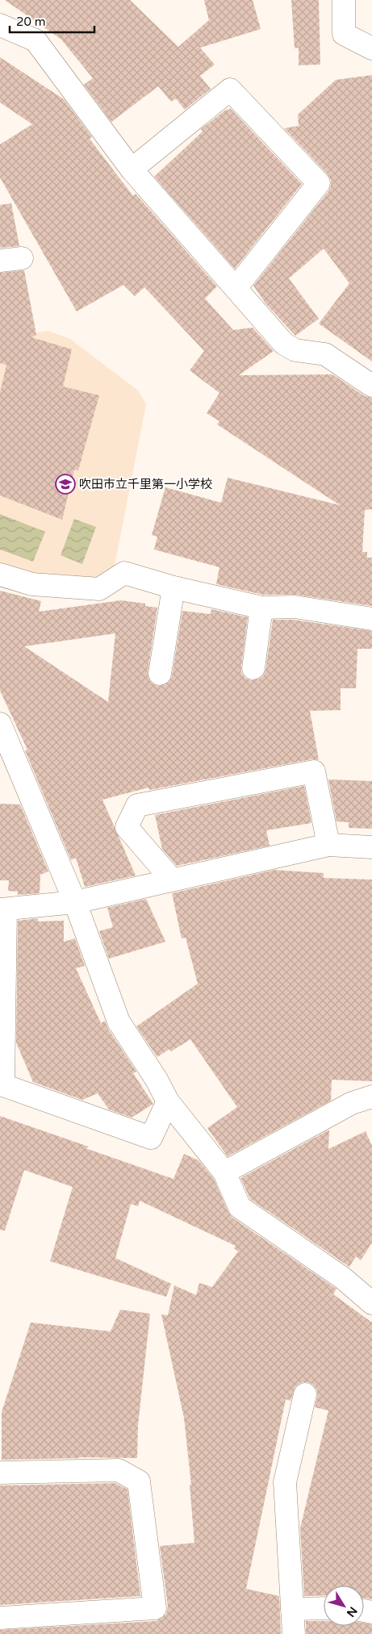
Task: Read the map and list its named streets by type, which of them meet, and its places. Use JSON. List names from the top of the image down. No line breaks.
{"places":{"school or university":["吹田市立千里第一小学校"]},"scale_bar":"20 m","north":"bottom right"}
